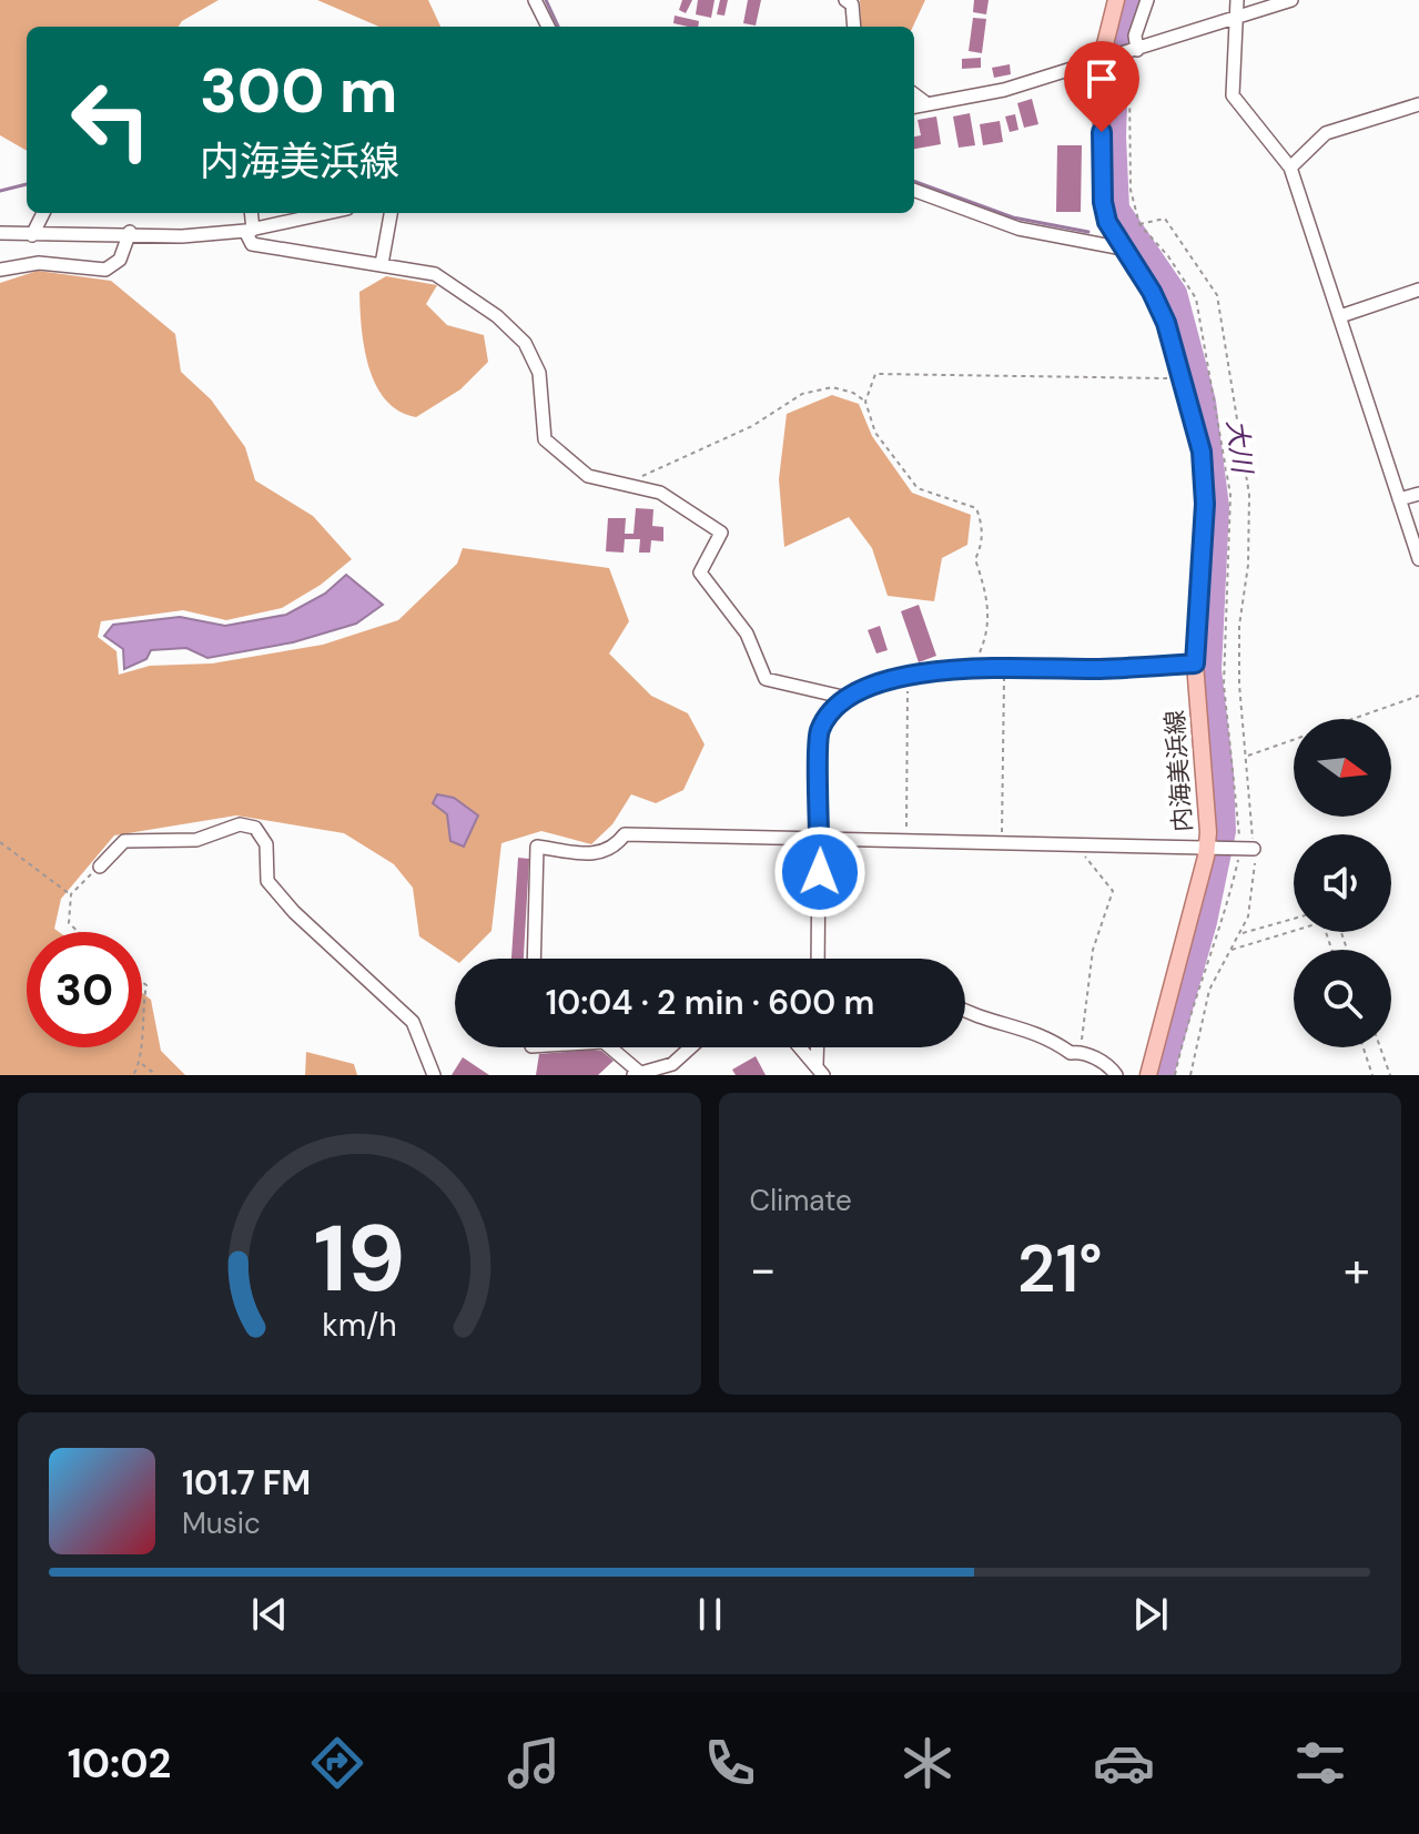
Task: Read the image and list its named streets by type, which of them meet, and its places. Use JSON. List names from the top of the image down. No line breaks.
{"streets":{"main road":["内海美浜線"]},"water":["大川"],"north":"right","page":{"turn":["300 m","内海美浜線"],"limit":"30","trip":"10:04 · 2 min · 600 m","tile":"Climate","heat":["−","21°","+"],"song":["101.7 FM","Music"],"tabs":"10:02","gauge":["19","km/h"]}}
